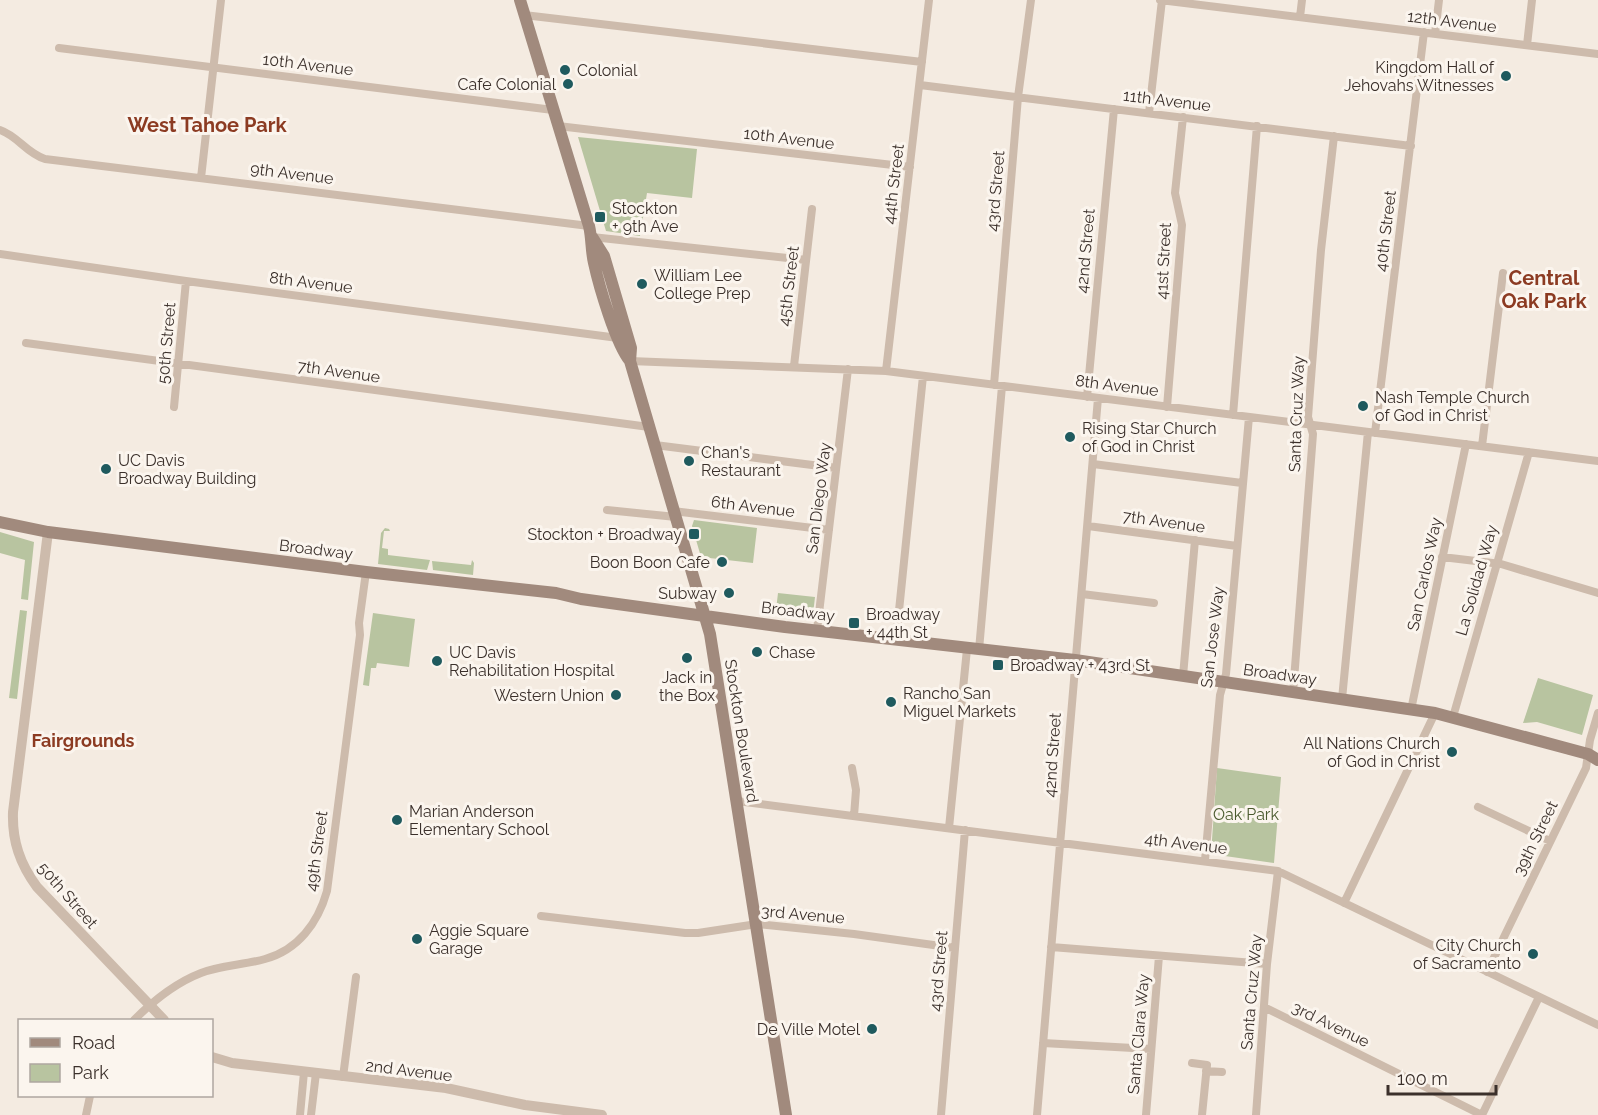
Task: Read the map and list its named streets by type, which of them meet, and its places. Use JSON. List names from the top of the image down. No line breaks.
{"streets":{"main road":["Broadway","Stockton Boulevard"],"street":["12th Avenue","10th Avenue","11th Avenue","9th Avenue","44th Street","43rd Street","40th Street","42nd Street","41st Street","8th Avenue","45th Street","50th Street","7th Avenue","Santa Cruz Way","San Diego Way","6th Avenue","San Carlos Way","La Solidad Way","San Jose Way","39th Street","4th Avenue","49th Street","3rd Avenue","Santa Clara Way","2nd Avenue"]},"crossings":[["12th Avenue","40th Street"],["10th Avenue","44th Street"],["10th Avenue","Stockton Boulevard"],["11th Avenue","44th Street"],["11th Avenue","43rd Street"],["11th Avenue","40th Street"],["11th Avenue","42nd Street"],["11th Avenue","41st Street"],["11th Avenue","Santa Cruz Way"],["9th Avenue","45th Street"],["9th Avenue","Stockton Boulevard"],["44th Street","8th Avenue"],["43rd Street","8th Avenue"],["43rd Street","Broadway"],["43rd Street","4th Avenue"],["43rd Street","3rd Avenue"],["40th Street","8th Avenue"],["40th Street","Broadway"],["42nd Street","8th Avenue"],["42nd Street","7th Avenue"],["42nd Street","Broadway"],["42nd Street","4th Avenue"],["41st Street","8th Avenue"],["8th Avenue","45th Street"],["8th Avenue","50th Street"],["8th Avenue","Santa Cruz Way"],["8th Avenue","San Diego Way"],["8th Avenue","San Carlos Way"],["8th Avenue","La Solidad Way"],["8th Avenue","San Jose Way"],["8th Avenue","Stockton Boulevard"],["50th Street","7th Avenue"],["50th Street","Broadway"],["50th Street","49th Street"],["7th Avenue","San Jose Way"],["7th Avenue","Stockton Boulevard"],["Santa Cruz Way","Broadway"],["Santa Cruz Way","4th Avenue"],["Santa Cruz Way","3rd Avenue"],["San Diego Way","6th Avenue"],["San Diego Way","Broadway"],["6th Avenue","Stockton Boulevard"],["Broadway","San Carlos Way"],["Broadway","La Solidad Way"],["Broadway","San Jose Way"],["Broadway","Stockton Boulevard"],["Broadway","39th Street"],["Broadway","49th Street"],["San Jose Way","4th Avenue"],["Stockton Boulevard","4th Avenue"],["Stockton Boulevard","3rd Avenue"],["39th Street","4th Avenue"]],"districts":["West Tahoe Park","Central Oak Park","Fairgrounds"],"parks":["Oak Park"],"places":{"other":["Colonial","Kingdom Hall of Jehovahs Witnesses","Cafe Colonial","William Lee College Prep","Nash Temple Church of God in Christ","Rising Star Church of God in Christ","Chan's Restaurant","UC Davis Broadway Building","Boon Boon Cafe","Subway","Chase","Jack in the Box","UC Davis Rehabilitation Hospital","Western Union","Rancho San Miguel Markets","All Nations Church of God in Christ","Marian Anderson Elementary School","Aggie Square Garage","City Church of Sacramento","De Ville Motel"],"transit":["Stockton + 9th Ave","Stockton + Broadway","Broadway + 44th St","Broadway + 43rd St"]},"legend":["Road","Park"],"scale_bar":"100 m"}
